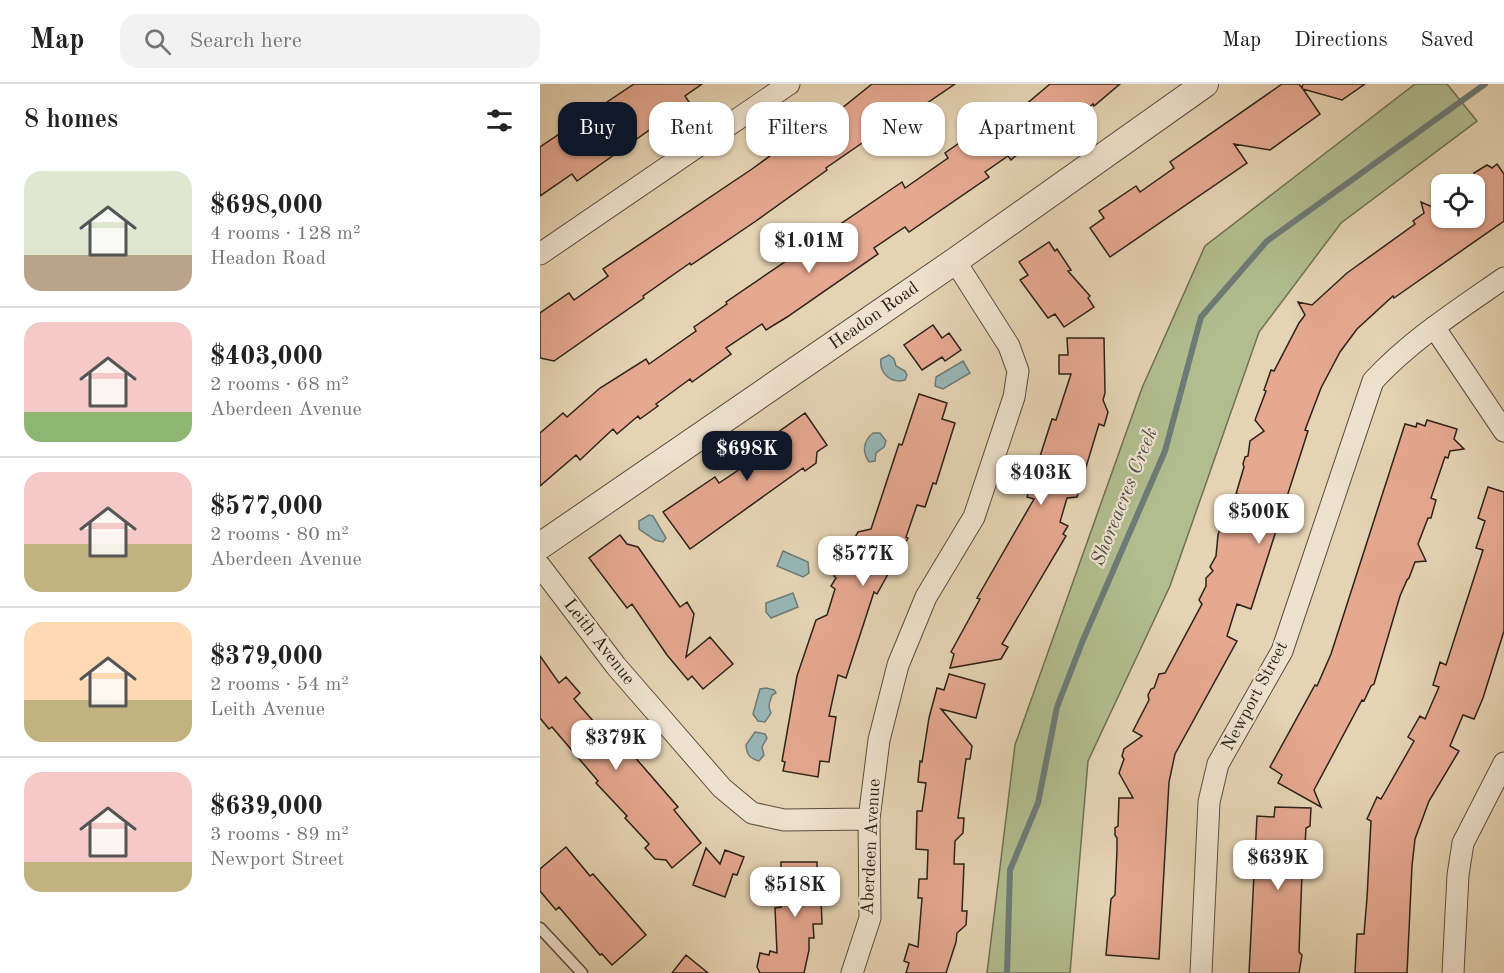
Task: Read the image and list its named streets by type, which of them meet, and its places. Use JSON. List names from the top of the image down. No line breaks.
{"streets":{"street":["Headon Road","Leith Avenue","Newport Street","Aberdeen Avenue"]},"crossings":[["Headon Road","Aberdeen Avenue"],["Leith Avenue","Aberdeen Avenue"]],"water":["Shoreacres Creek"],"page":{"header":"Map","search":"Search here","nav":["Map","Directions","Saved"],"heading":"8 homes","chip":["Buy","Rent","Filters","New","Apartment"],"list":[{"name":"$698,000","note":"4 rooms · 128 m² · Headon Road"},{"name":"$403,000","note":"2 rooms · 68 m² · Aberdeen Avenue"},{"name":"$577,000","note":"2 rooms · 80 m² · Aberdeen Avenue"},{"name":"$379,000","note":"2 rooms · 54 m² · Leith Avenue"},{"name":"$639,000","note":"3 rooms · 89 m² · Newport Street"}],"price":["$1.01M","$698K","$403K","$500K","$577K","$379K","$639K","$518K"]}}
